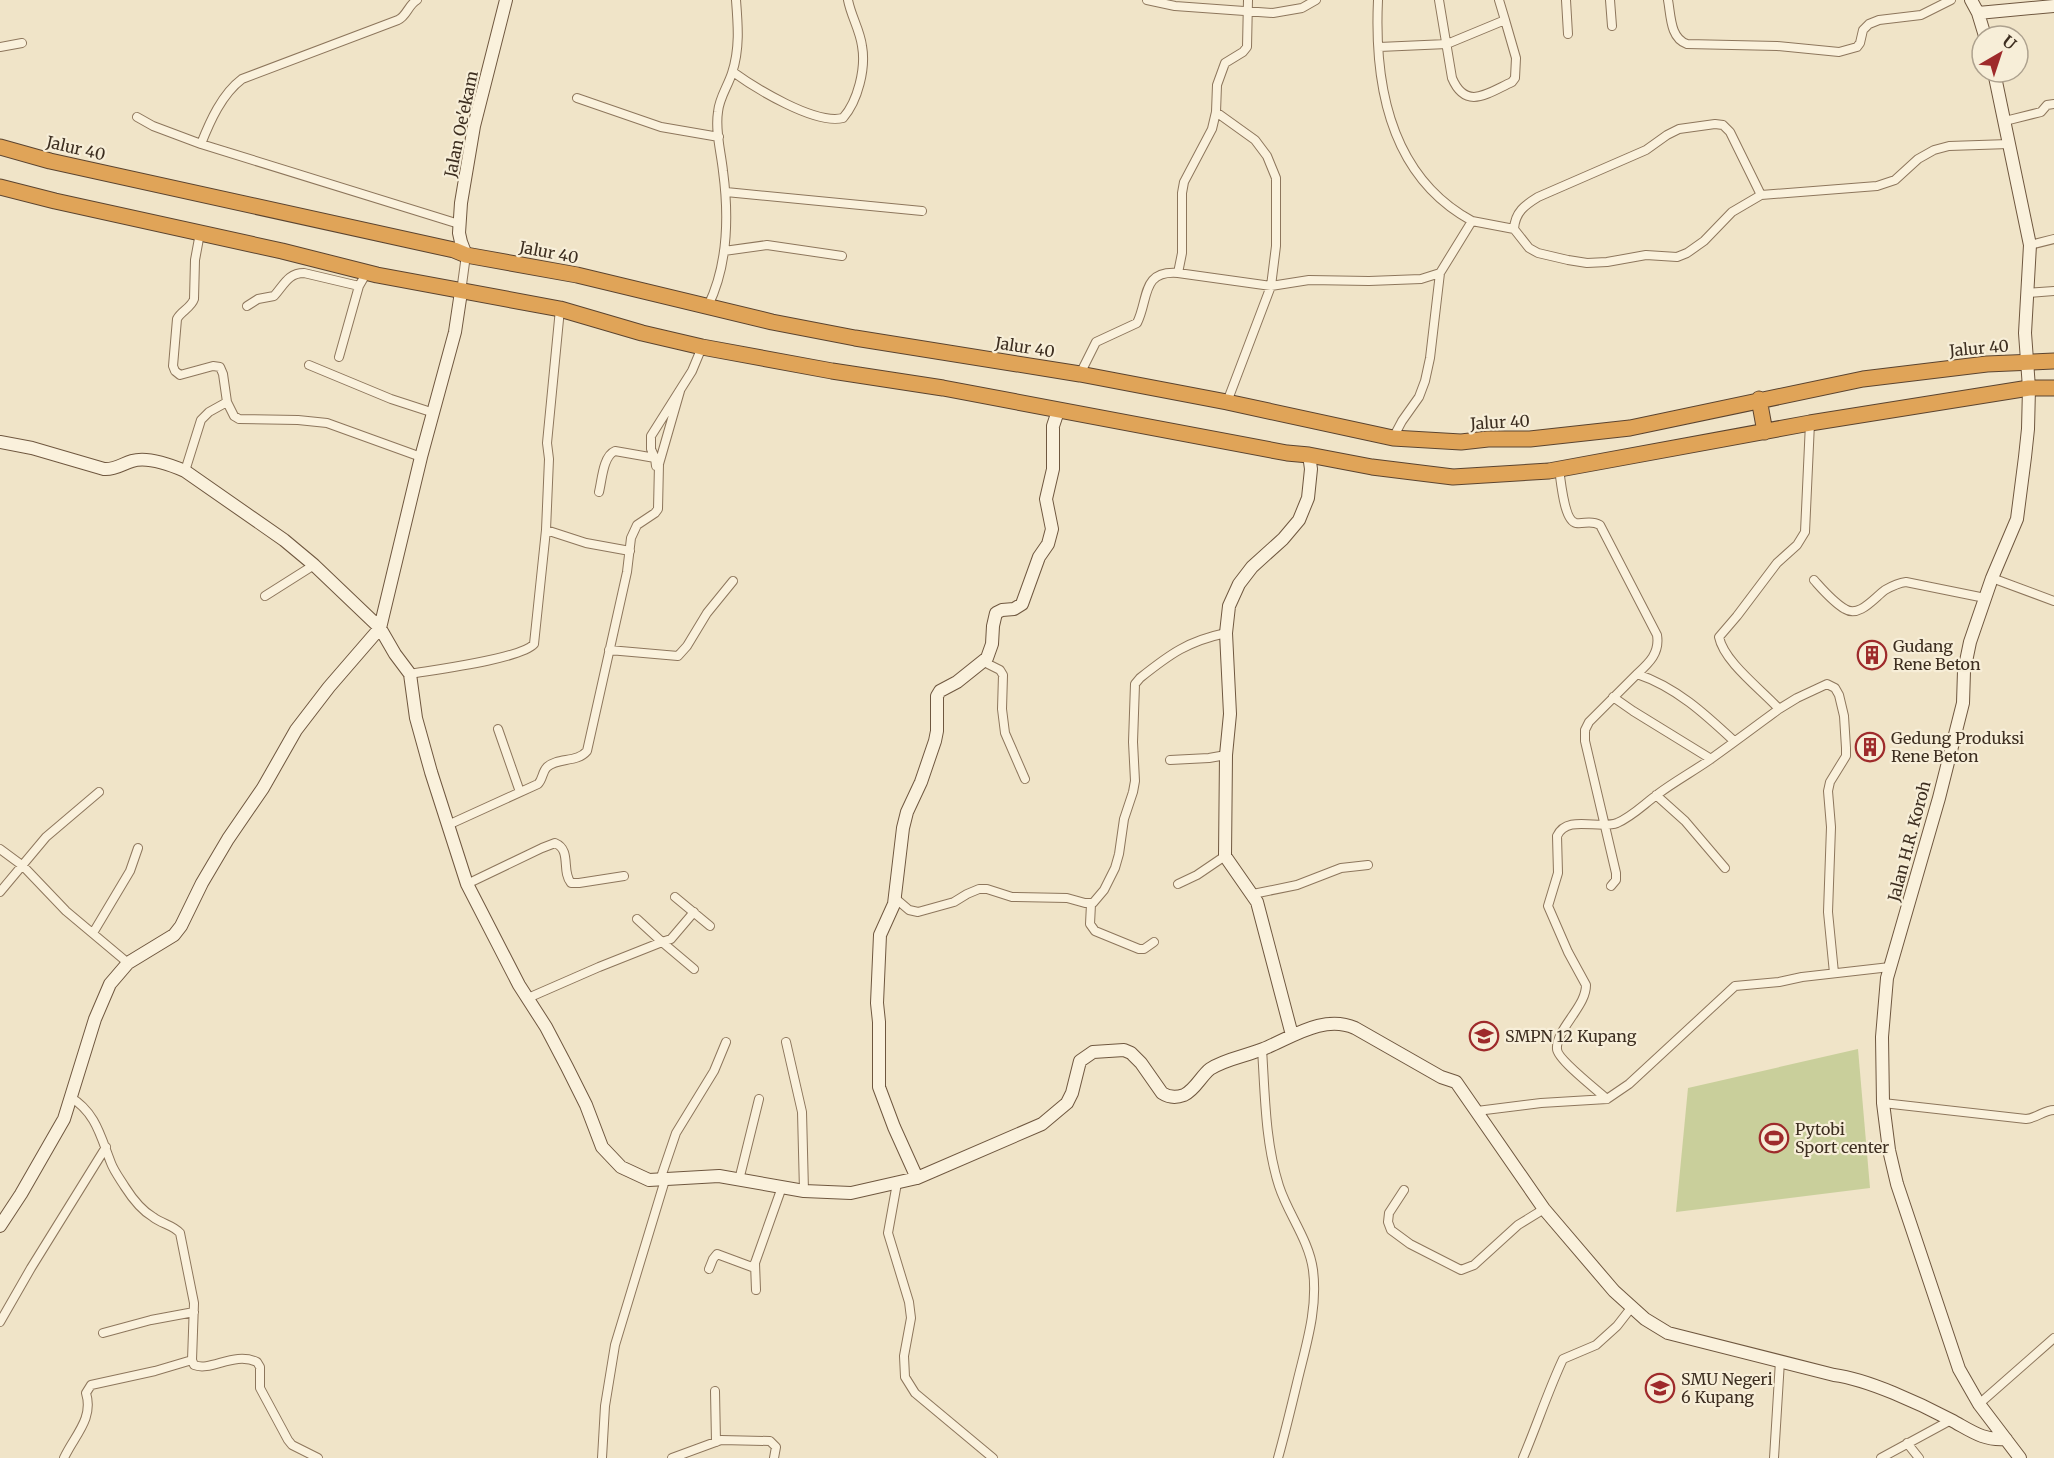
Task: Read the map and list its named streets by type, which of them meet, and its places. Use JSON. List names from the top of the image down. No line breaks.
{"streets":{"highway":["Jalur 40"],"street":["Jalan Oe'ekam","Jalan H.R. Koroh"]},"crossings":[["Jalan Oe'ekam","Jalur 40"],["Jalur 40","Jalan H.R. Koroh"]],"places":{"building":["Gudang Rene Beton","Gedung Produksi Rene Beton"],"school or university":["SMPN 12 Kupang","SMU Negeri 6 Kupang"],"sports":["Pytobi Sport center"]},"north":"top right"}
